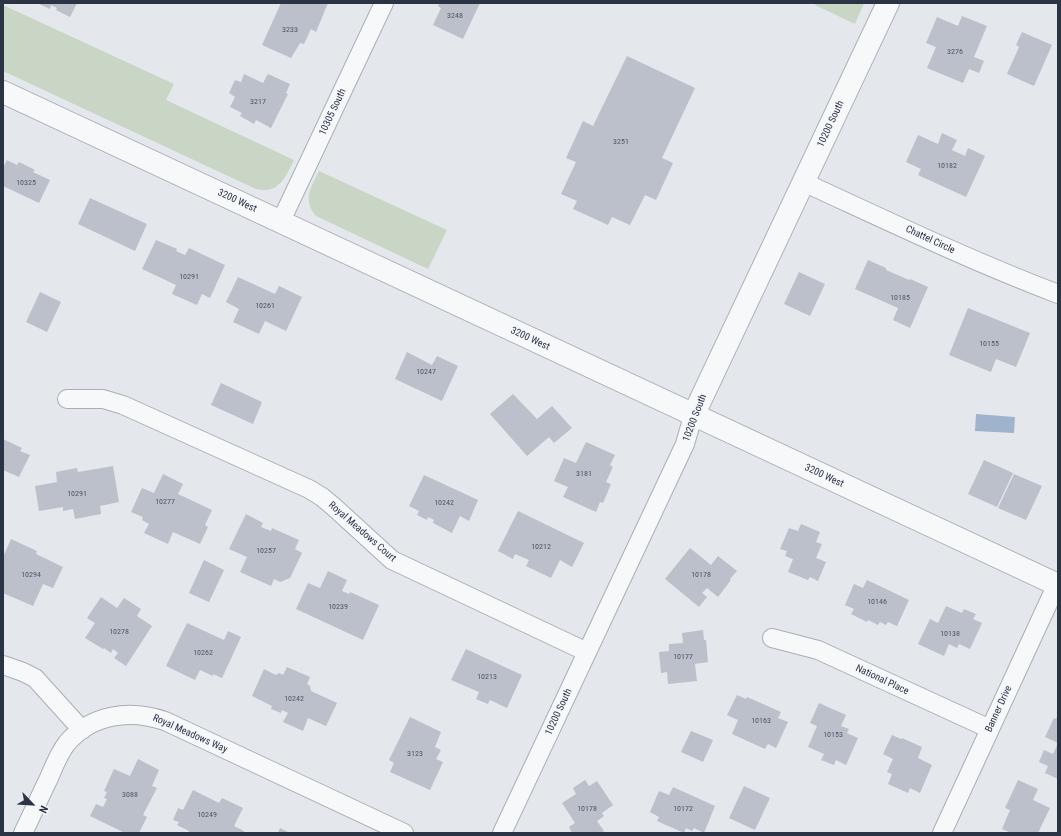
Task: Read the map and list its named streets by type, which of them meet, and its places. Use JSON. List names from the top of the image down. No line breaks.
{"streets":{"street":["10305 South","10200 South","3200 West","Chattel Circle","Royal Meadows Court","National Place","Banner Drive","Royal Meadows Way"]},"crossings":[["10305 South","3200 West"],["10200 South","3200 West"],["10200 South","Chattel Circle"],["10200 South","Royal Meadows Court"],["3200 West","Banner Drive"],["National Place","Banner Drive"]],"house_numbers":["3248","3233","3276","3217","3251","10182","10325","10291","10185","10261","10155","10247","3181","10291","10277","10242","10212","10257","10294","10178","10146","10239","10278","10138","10262","10177","10213","10242","10163","10153","3123","3088","10178","10172","10249"],"north":"bottom right"}
